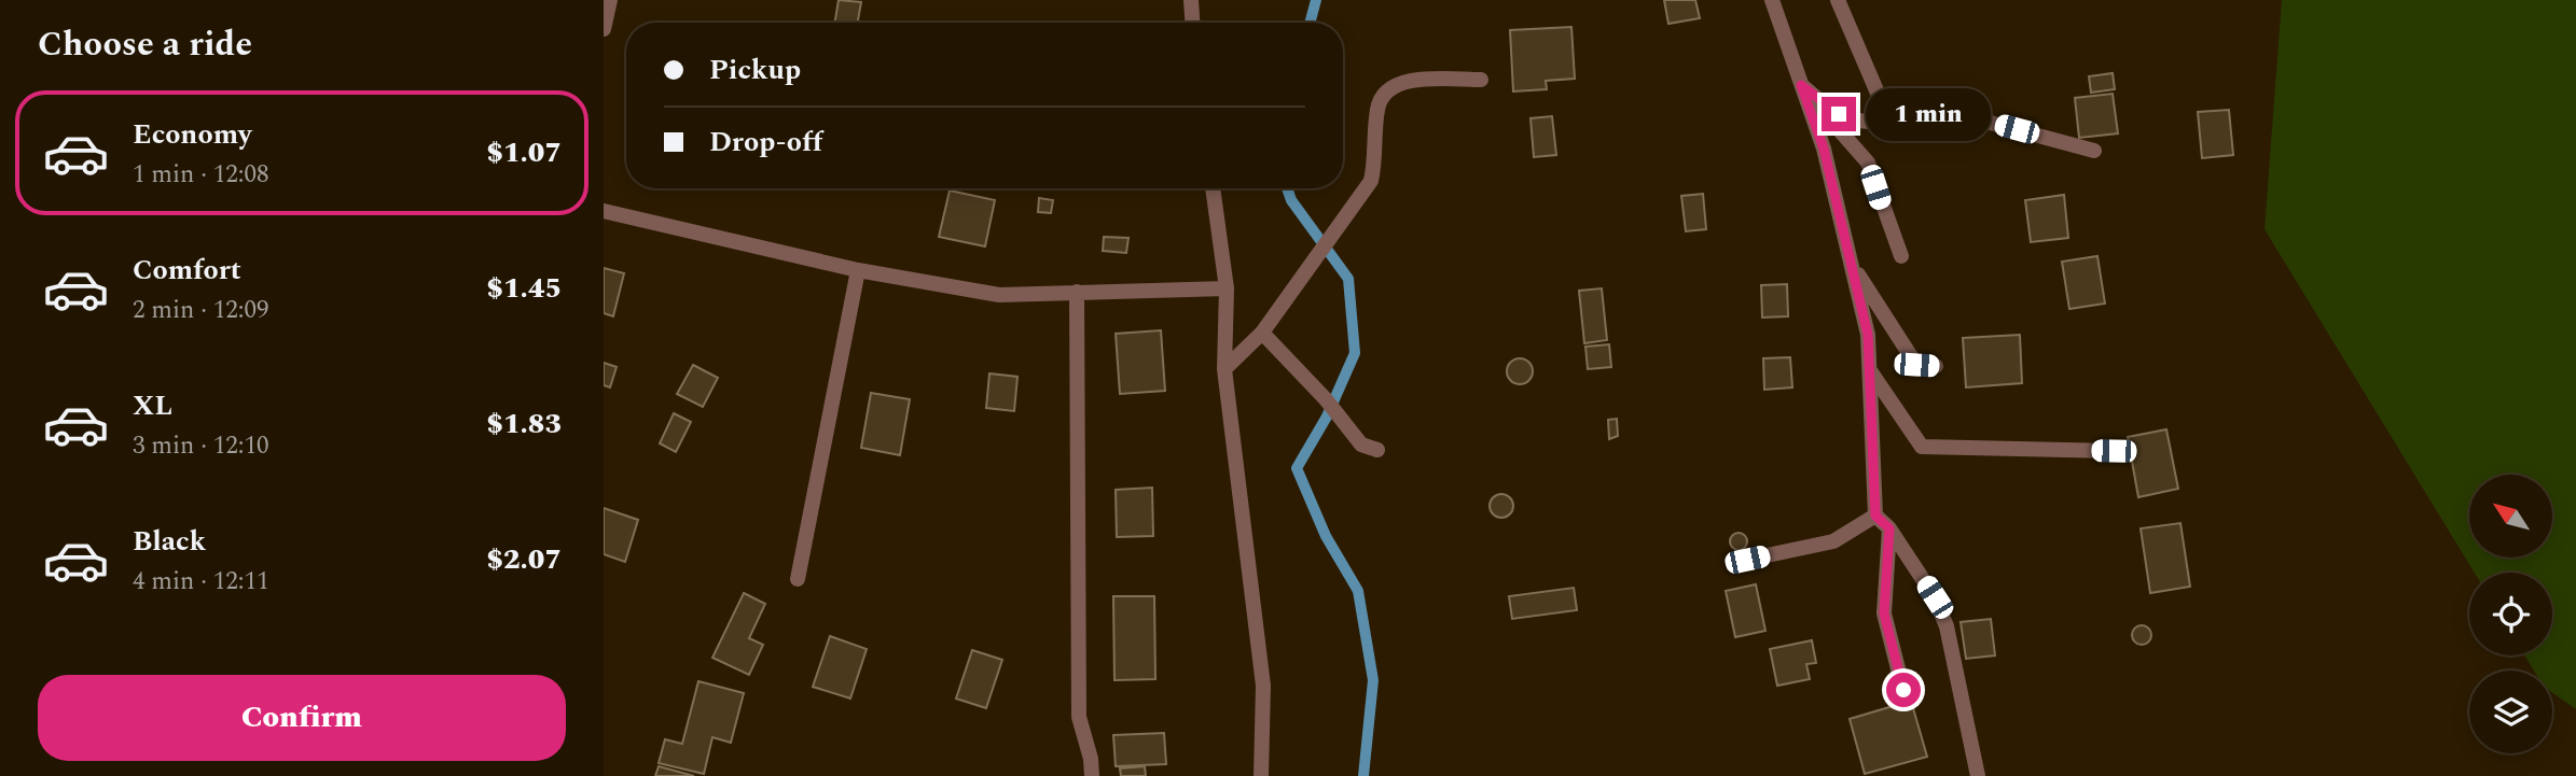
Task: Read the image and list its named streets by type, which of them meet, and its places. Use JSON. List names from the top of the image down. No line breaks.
{"north":"top left","page":{"heading":"Choose a ride","banner":["Pickup","Drop-off"],"bubble":"1 min","list":[{"name":"Economy","note":"1 min · 12:08","value":"$1.07"},{"name":"Comfort","note":"2 min · 12:09","value":"$1.45"},{"name":"XL","note":"3 min · 12:10","value":"$1.83"},{"name":"Black","note":"4 min · 12:11","value":"$2.07"}],"buttons":"Confirm"}}
